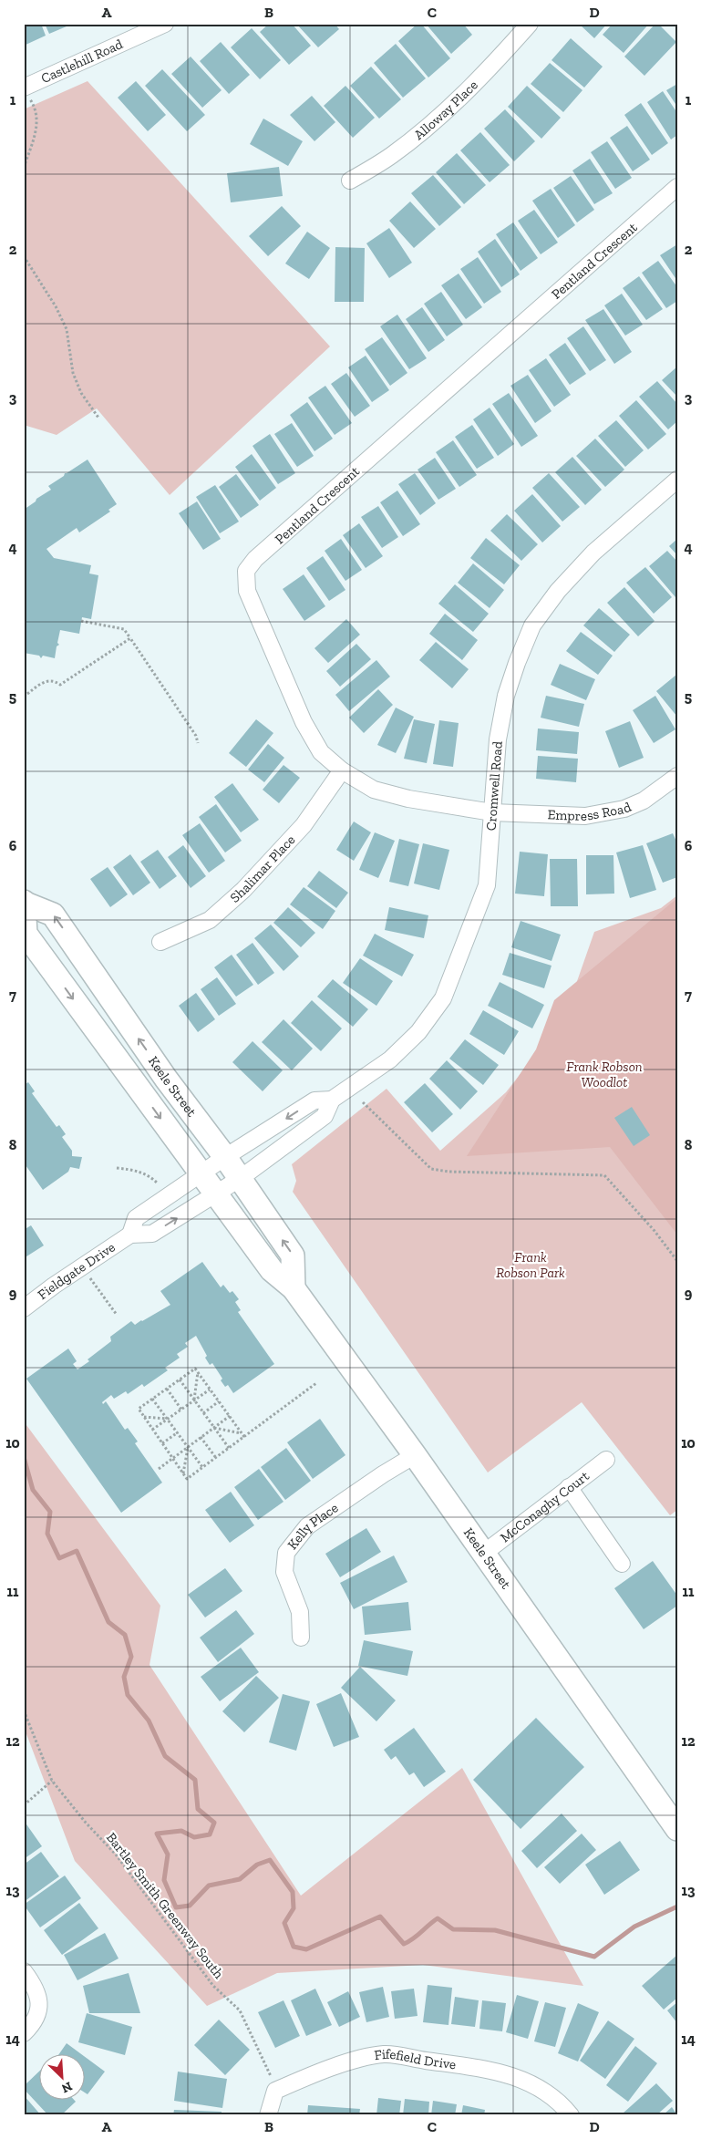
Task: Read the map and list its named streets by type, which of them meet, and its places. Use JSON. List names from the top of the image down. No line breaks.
{"streets":{"main road":["Keele Street"],"street":["Castlehill Road","Alloway Place","Pentland Crescent","Cromwell Road","Empress Road","Shalimar Place","Fieldgate Drive","McConaghy Court","Kelly Place","Fifefield Drive"],"path":["Bartley Smith Greenway South"]},"crossings":[["Pentland Crescent","Cromwell Road"],["Pentland Crescent","Empress Road"],["Pentland Crescent","Shalimar Place"],["Cromwell Road","Empress Road"],["Cromwell Road","Keele Street"],["Cromwell Road","Fieldgate Drive"],["Keele Street","Fieldgate Drive"],["Keele Street","McConaghy Court"],["Keele Street","Kelly Place"],["Bartley Smith Greenway South","Fifefield Drive"]],"parks":["Frank Robson Woodlot","Frank Robson Park"],"north":"bottom right","grid":{"columns":["A","B","C","D"],"rows":["1","2","3","4","5","6","7","8","9","10","11","12","13","14"]}}
